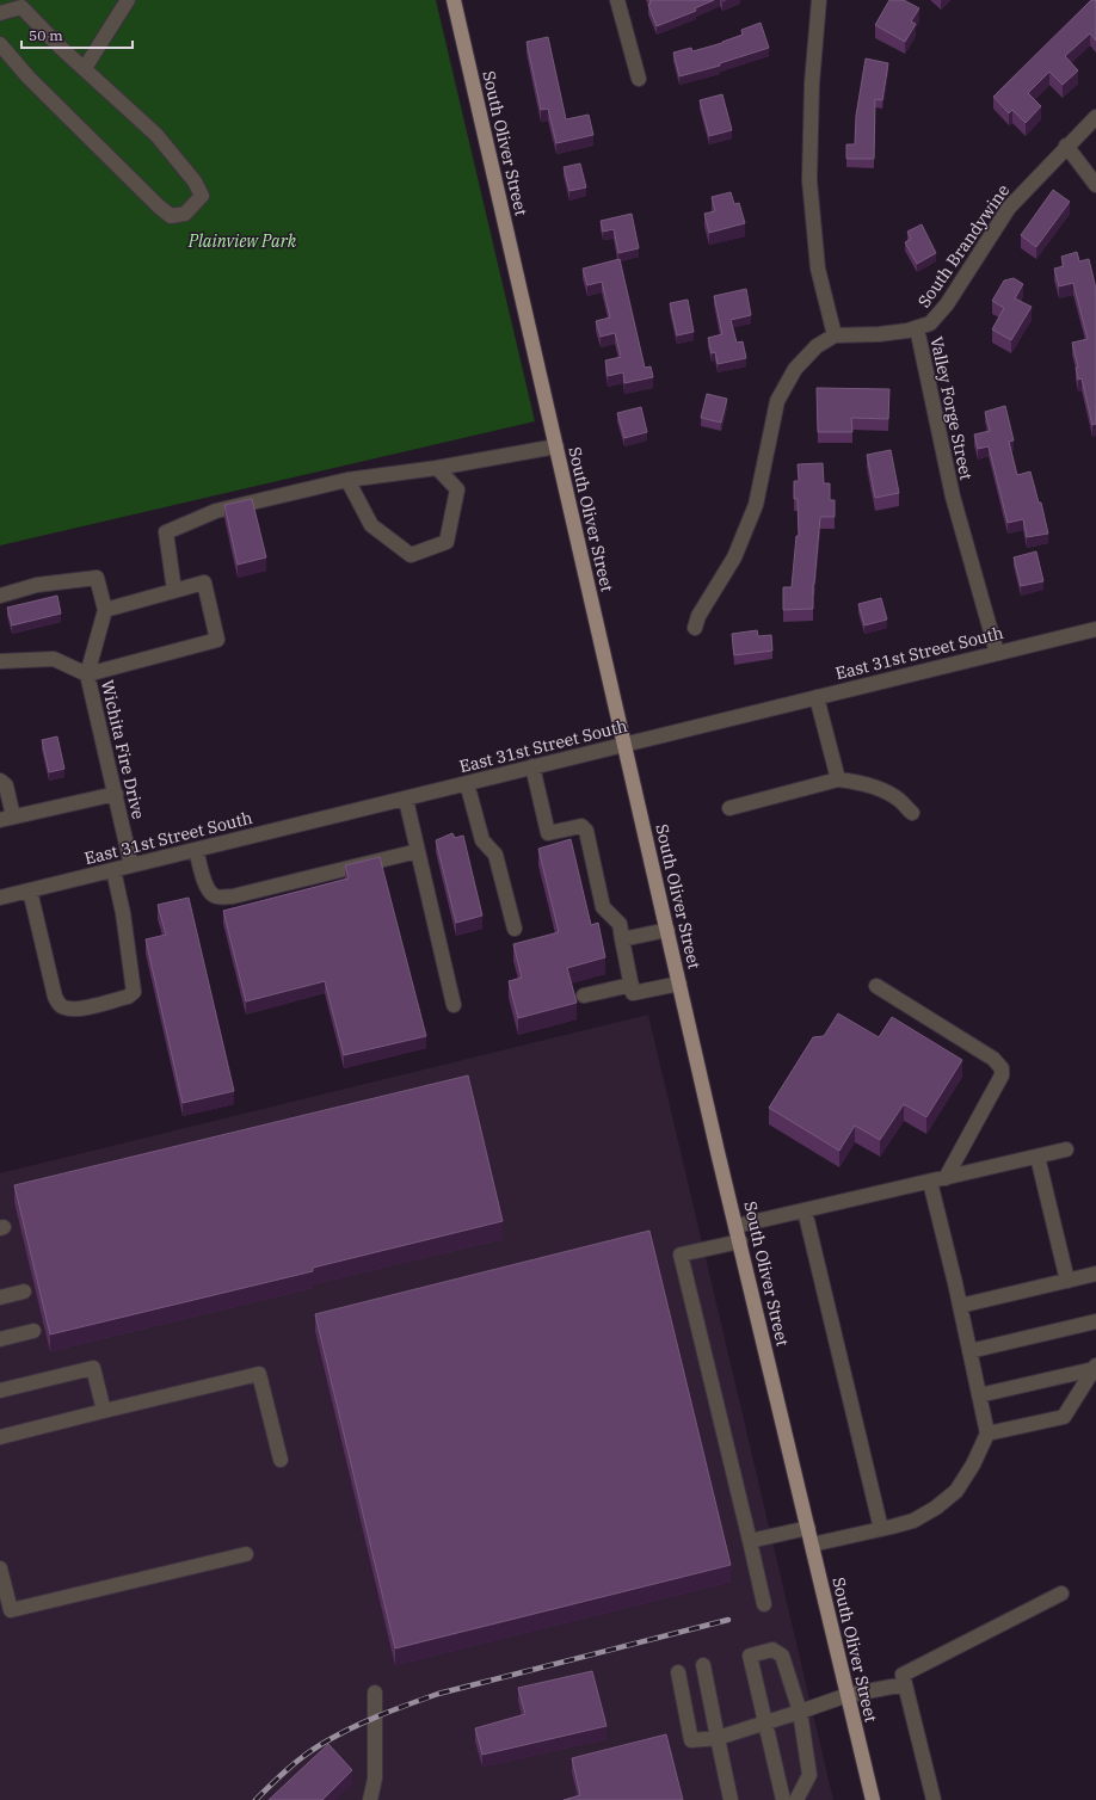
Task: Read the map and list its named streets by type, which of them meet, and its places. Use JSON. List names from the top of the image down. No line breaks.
{"streets":{"main road":["South Oliver Street"],"street":["South Brandywine","Valley Forge Street","East 31st Street South","Wichita Fire Drive"]},"crossings":[["South Oliver Street","East 31st Street South"],["South Brandywine","Valley Forge Street"],["Valley Forge Street","East 31st Street South"],["East 31st Street South","Wichita Fire Drive"]],"parks":["Plainview Park"],"scale_bar":"50 m"}
